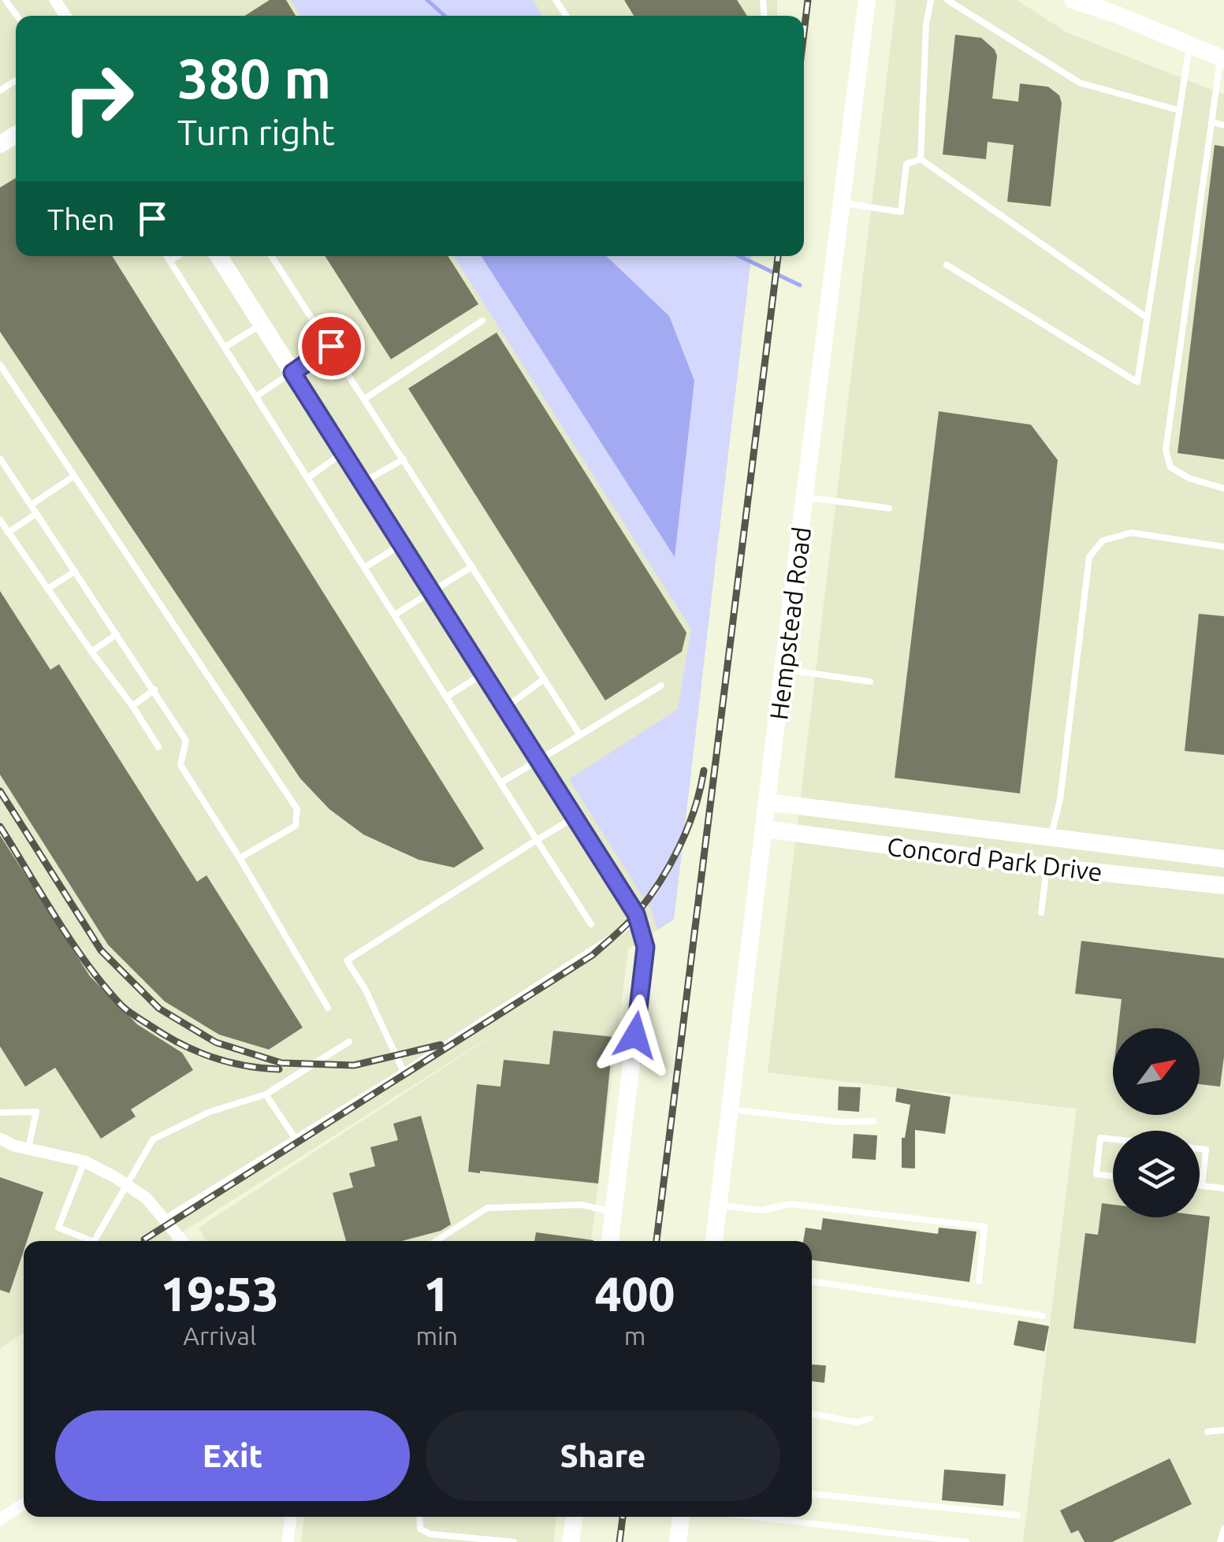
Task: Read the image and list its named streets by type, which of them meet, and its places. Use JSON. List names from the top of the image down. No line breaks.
{"streets":{"street":["Hempstead Road","Concord Park Drive"]},"crossings":[["Hempstead Road","Concord Park Drive"]],"north":"top right","page":{"turn":["380 m","Turn right"],"then":"Then","eta":["19:53","Arrival","1","min","400","m"],"buttons":["Exit","Share"]}}
